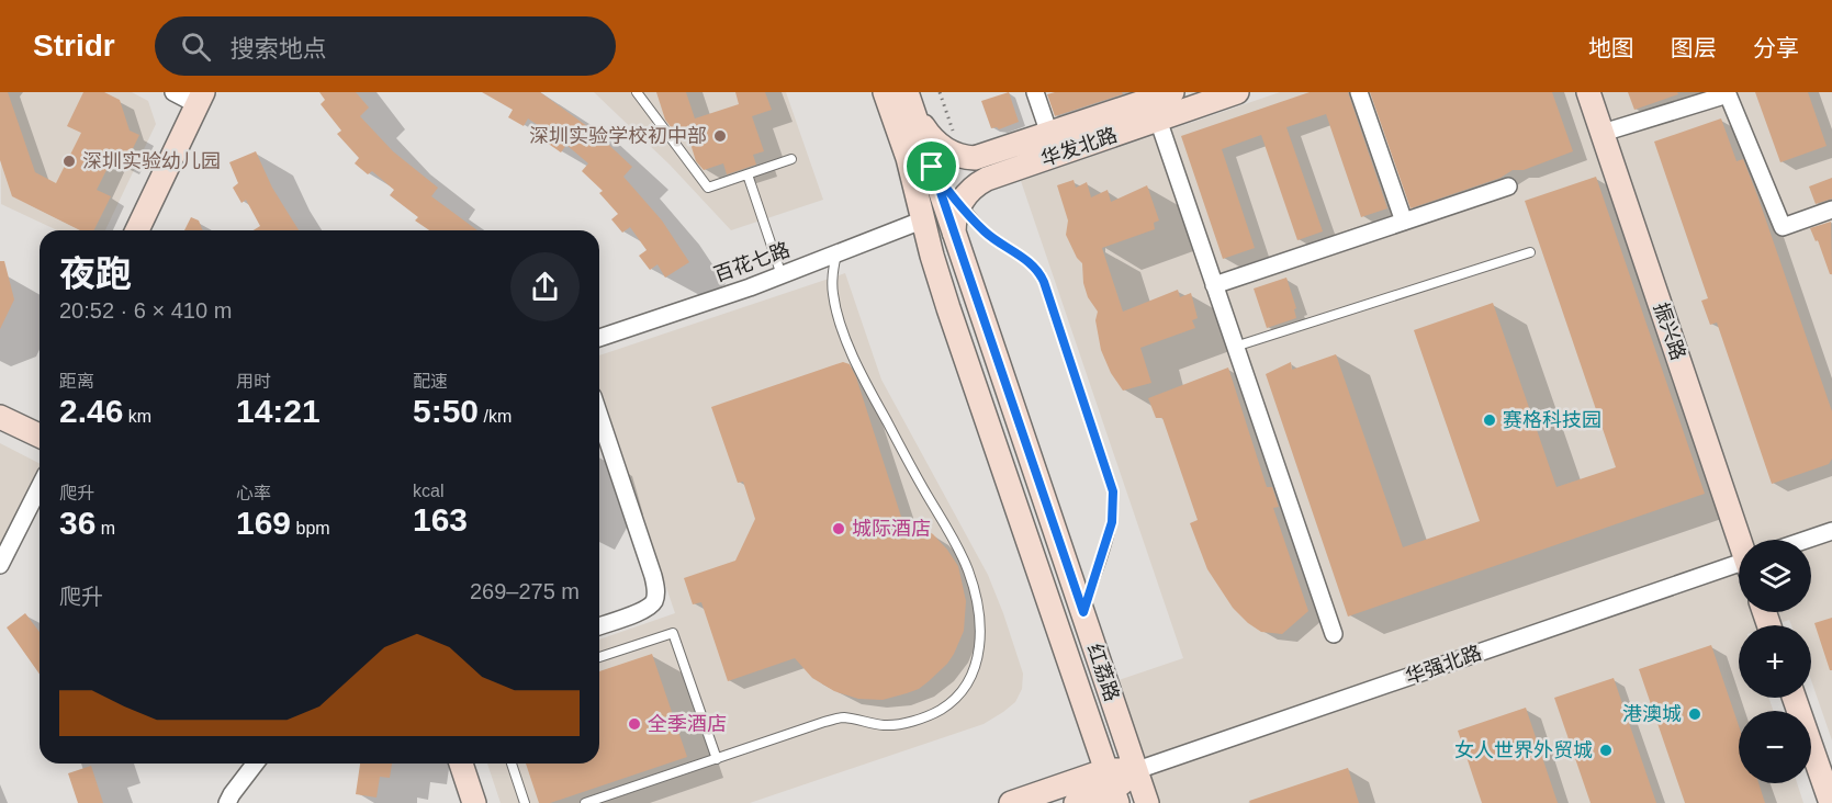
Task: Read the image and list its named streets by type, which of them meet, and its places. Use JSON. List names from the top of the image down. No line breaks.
{"streets":{"main road":["华发北路","振兴路","华强北路","红荔路"],"street":["百花七路"]},"crossings":[["华发北路","红荔路"],["百花七路","红荔路"],["华强北路","红荔路"]],"places":["深圳实验学校初中部","深圳实验幼儿园","赛格科技园","城际酒店","港澳城","全季酒店","女人世界外贸城"],"page":{"header":"Stridr","search":"搜索地点","nav":["地图","图层","分享"],"heading":["夜跑","20:52 · 6 × 410 m"],"stats":[["距离","2.46 km"],["用时","14:21"],["配速","5:50 /km"],["爬升","36 m"],["心率","169 bpm"],["kcal","163"]],"map_buttons":["+","−"],"chart":["爬升","269–275 m"]}}
